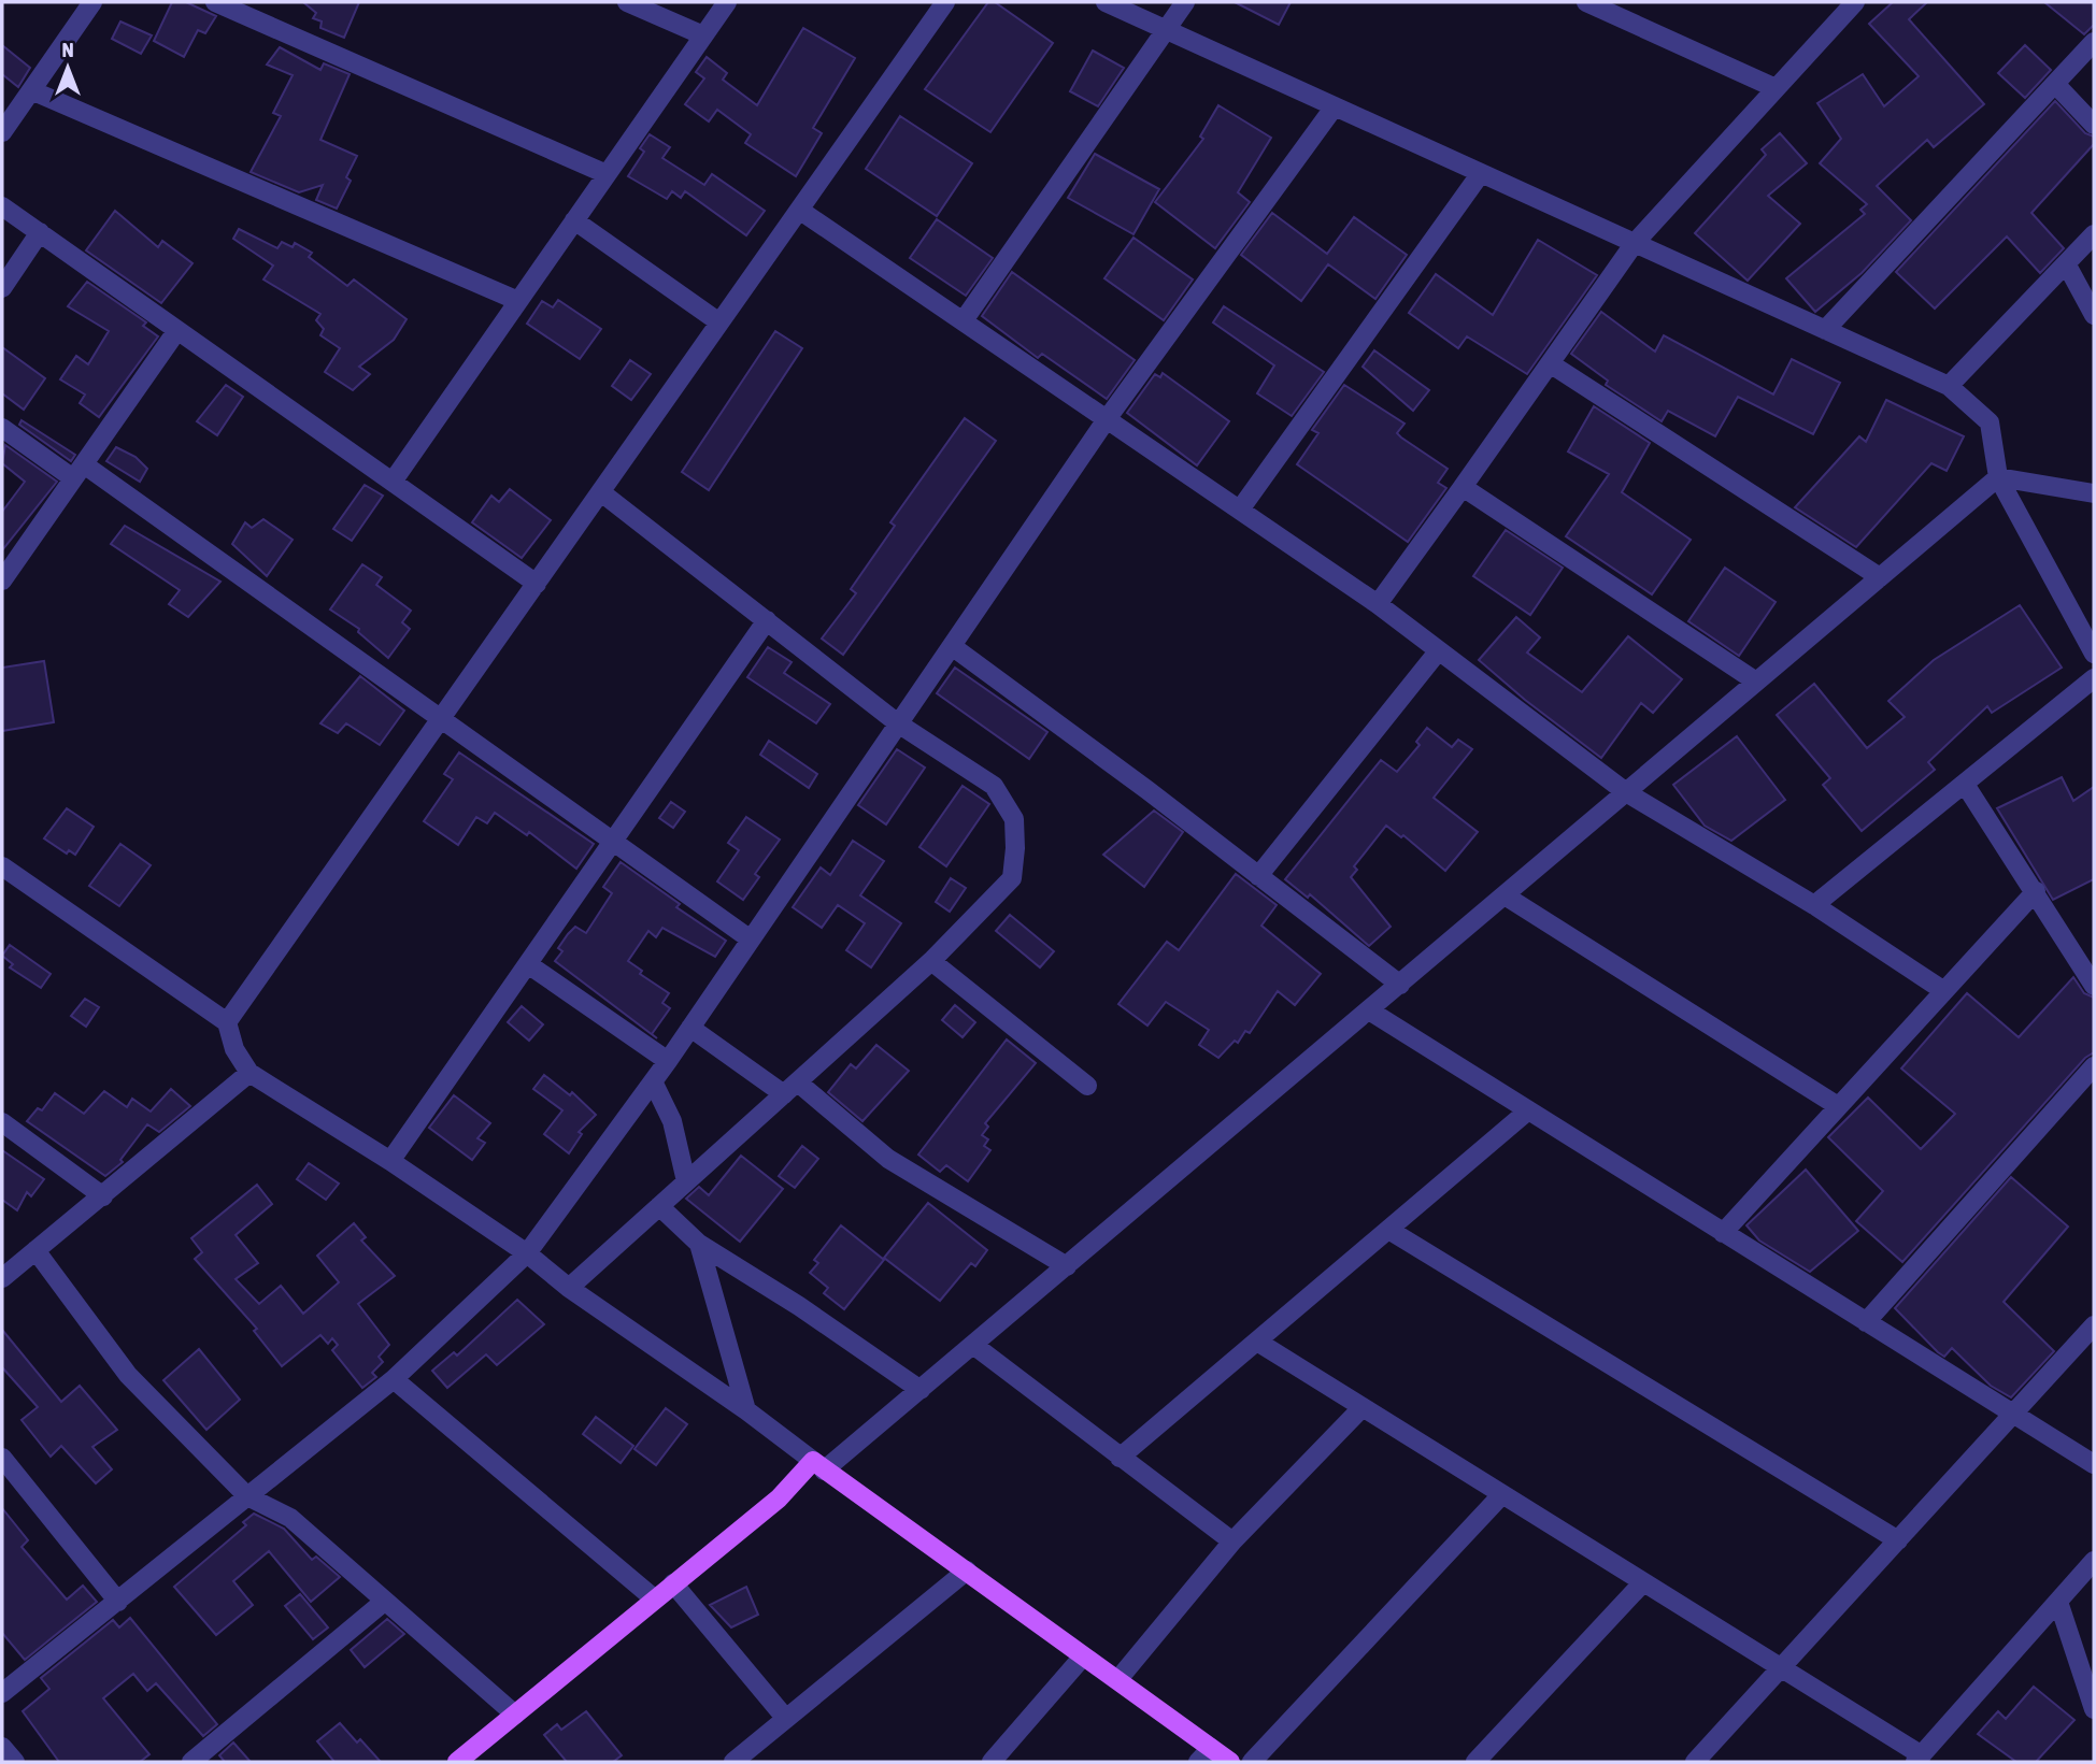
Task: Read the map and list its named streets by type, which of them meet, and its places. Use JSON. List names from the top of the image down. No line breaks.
{"north":"top"}
